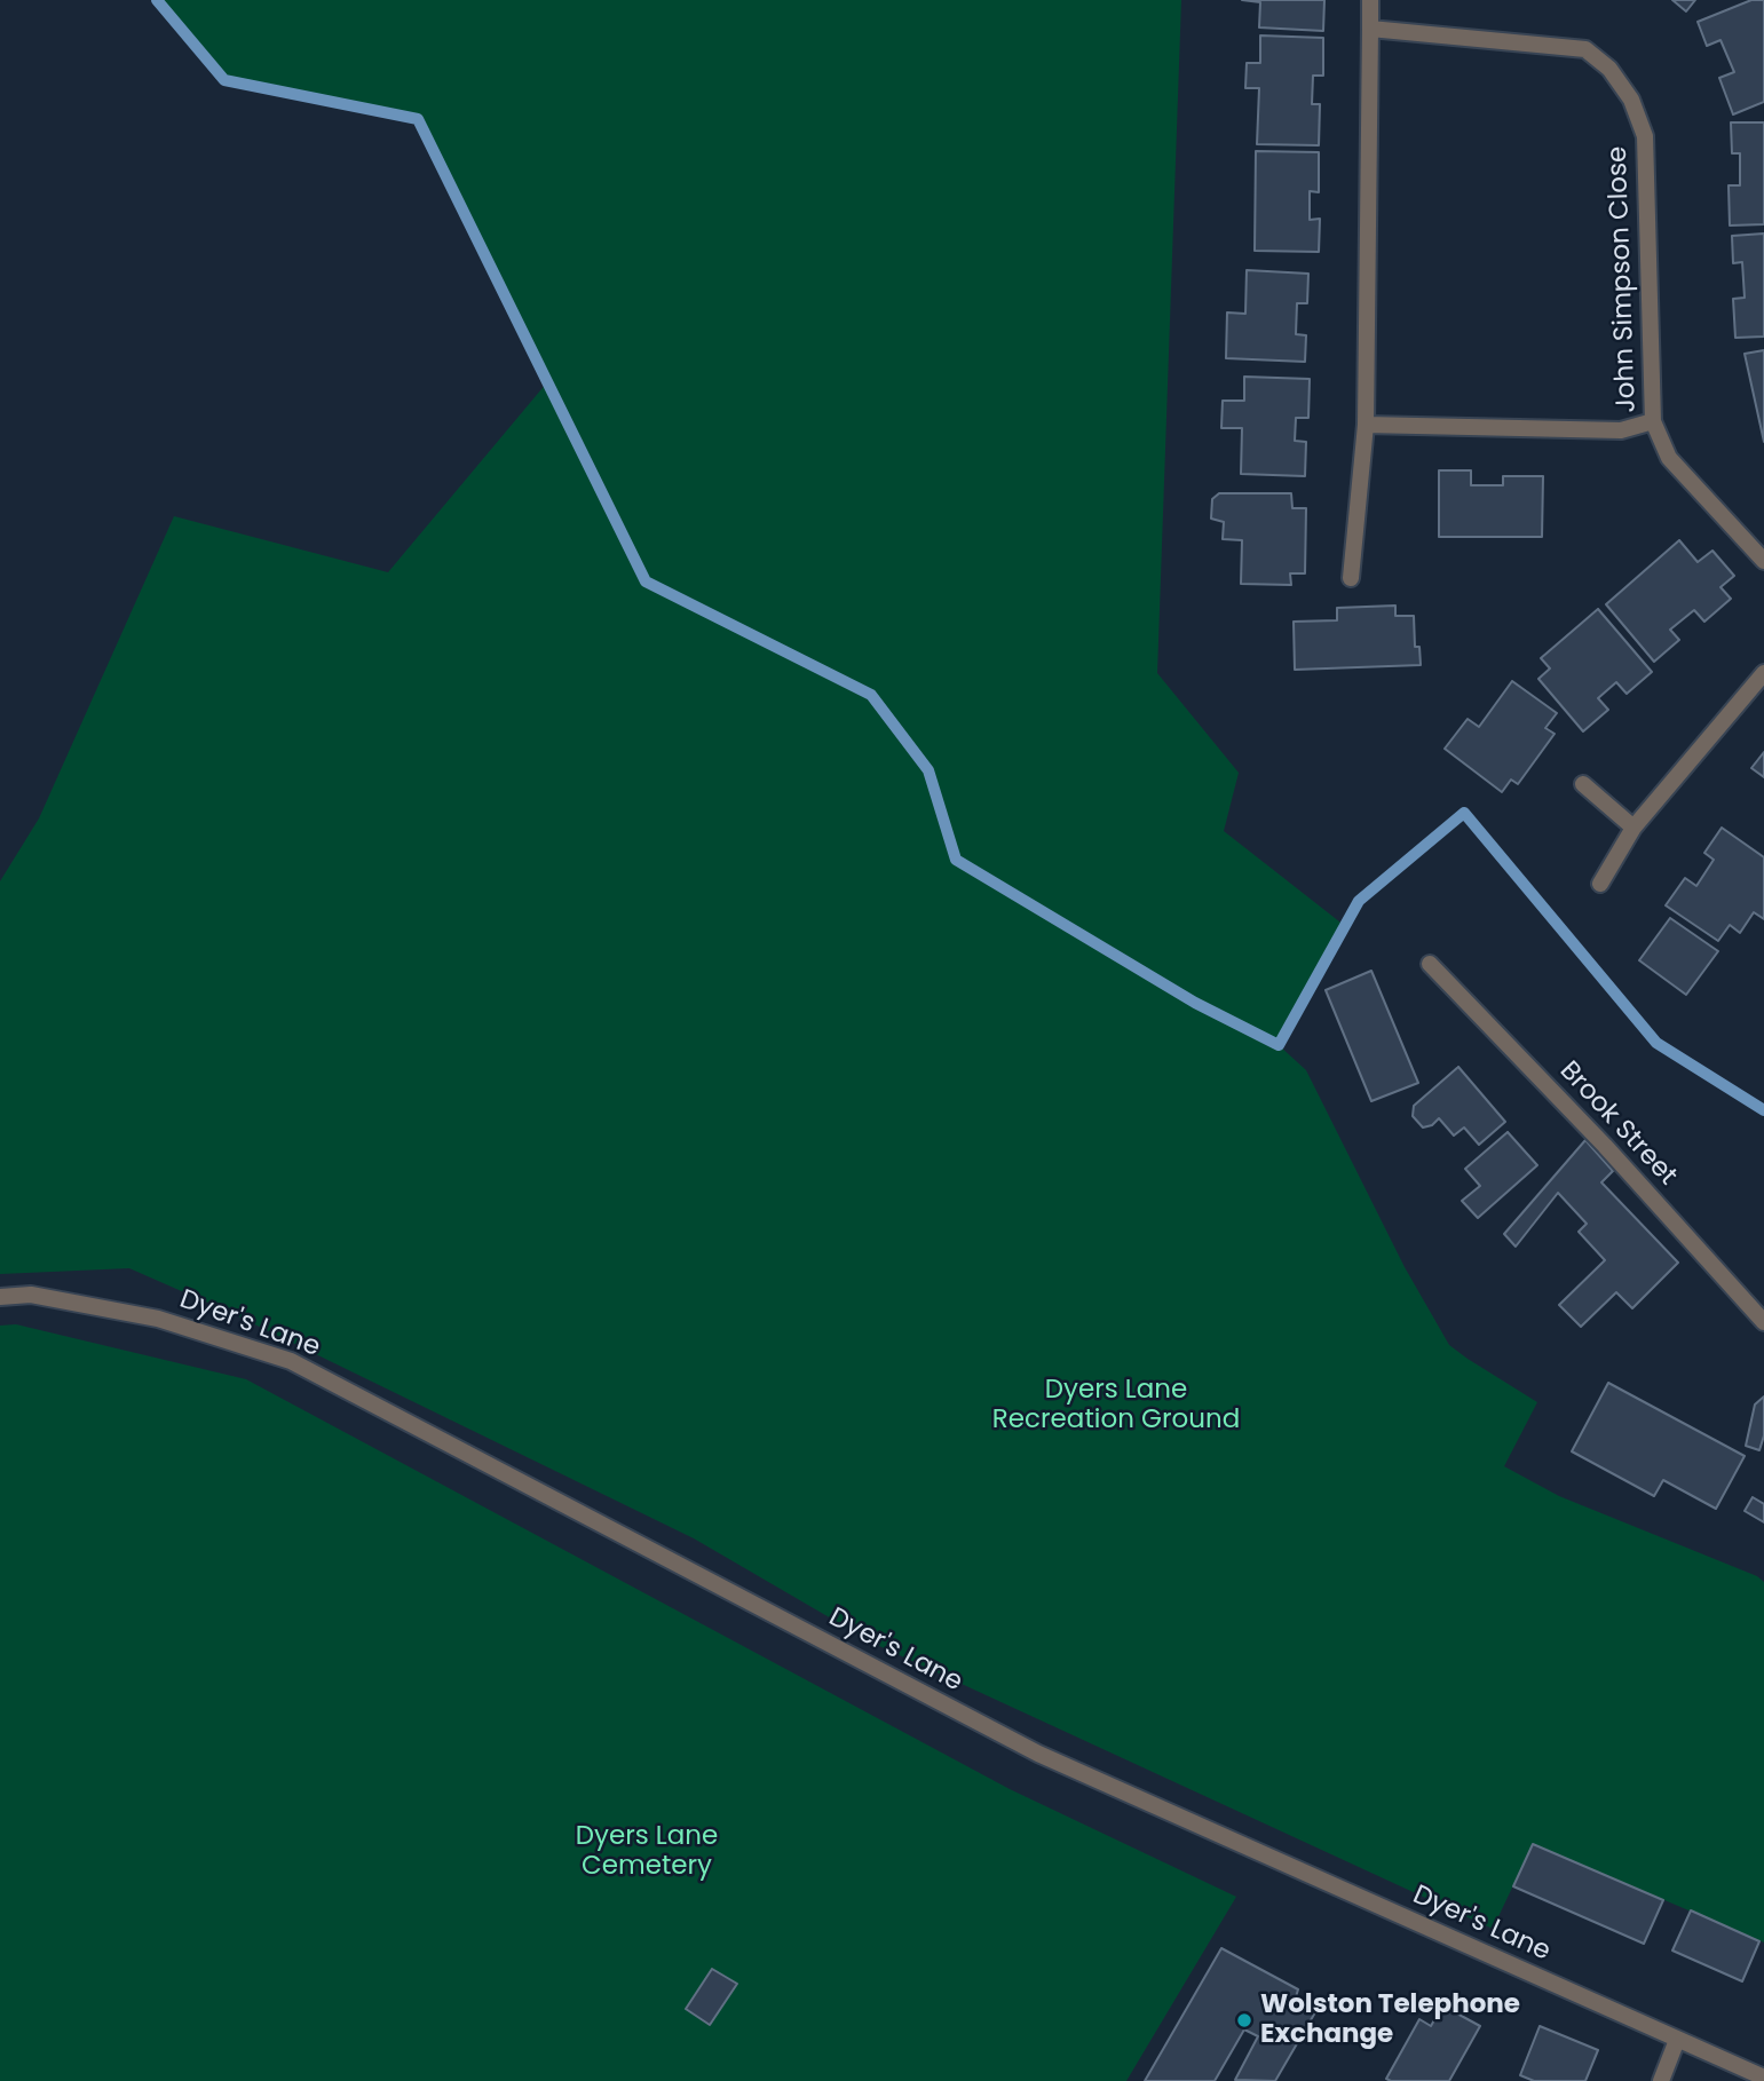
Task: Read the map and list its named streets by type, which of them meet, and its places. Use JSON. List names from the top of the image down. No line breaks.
{"streets":{"street":["John Simpson Close","Brook Street","Dyer's Lane"]},"parks":["Dyers Lane Recreation Ground","Dyers Lane Cemetery"],"places":["Wolston Telephone Exchange"]}
